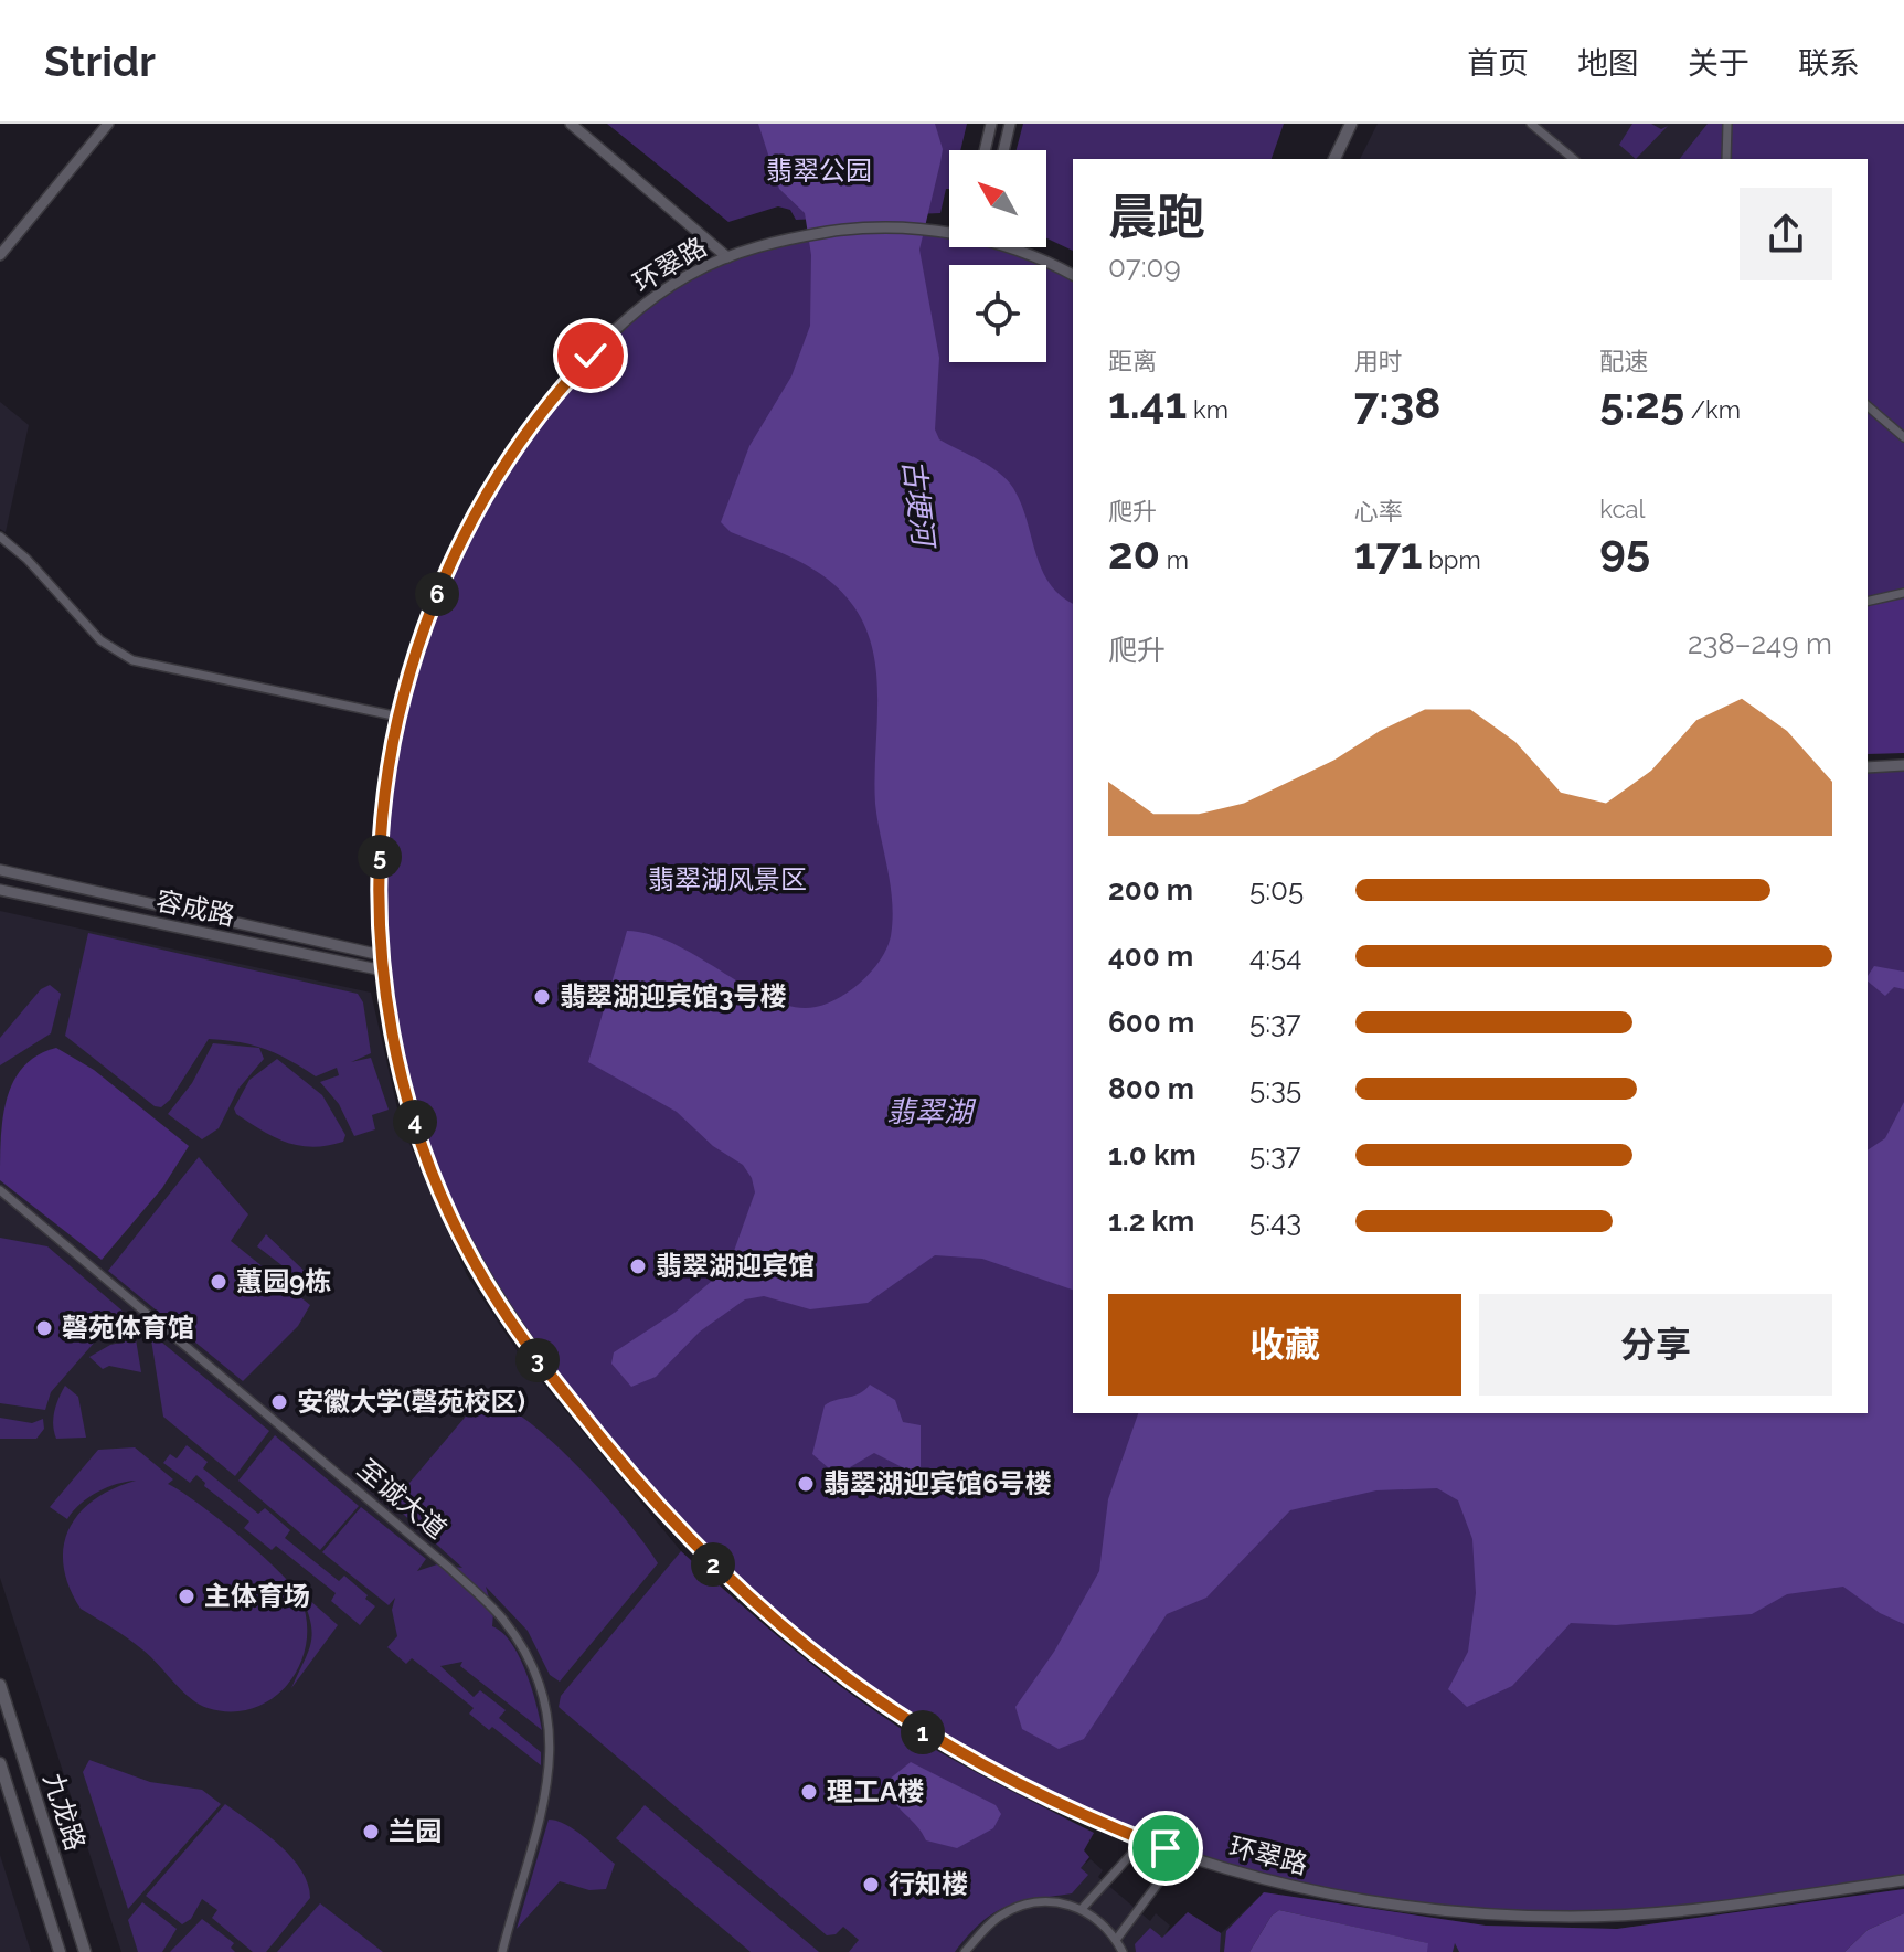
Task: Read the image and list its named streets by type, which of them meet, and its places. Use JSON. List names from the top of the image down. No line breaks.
{"streets":{"main road":["九龙路"],"street":["环翠路","容成路","至诚大道"]},"crossings":[["环翠路","容成路"]],"water":["古埂河","翡翠湖"],"parks":["翡翠公园","翡翠湖风景区"],"places":["翡翠湖迎宾馆3号楼","翡翠湖迎宾馆","蕙园9栋","磬苑体育馆","安徽大学(磬苑校区)","翡翠湖迎宾馆6号楼","主体育场","理工A楼","兰园","行知楼"],"north":"top left","page":{"header":"Stridr","nav":["首页","地图","关于","联系"],"heading":["晨跑","07:09"],"stats":[["距离","1.41 km"],["用时","7:38"],["配速","5:25 /km"],["爬升","20 m"],["心率","171 bpm"],["kcal","95"]],"pins":["6","5","4","3","2","1"],"chart":["爬升","238–249 m"],"list":[{"name":"200 m","note":"5:05"},{"name":"400 m","note":"4:54"},{"name":"600 m","note":"5:37"},{"name":"800 m","note":"5:35"},{"name":"1.0 km","note":"5:37"},{"name":"1.2 km","note":"5:43"}],"buttons":["收藏","分享"]}}
